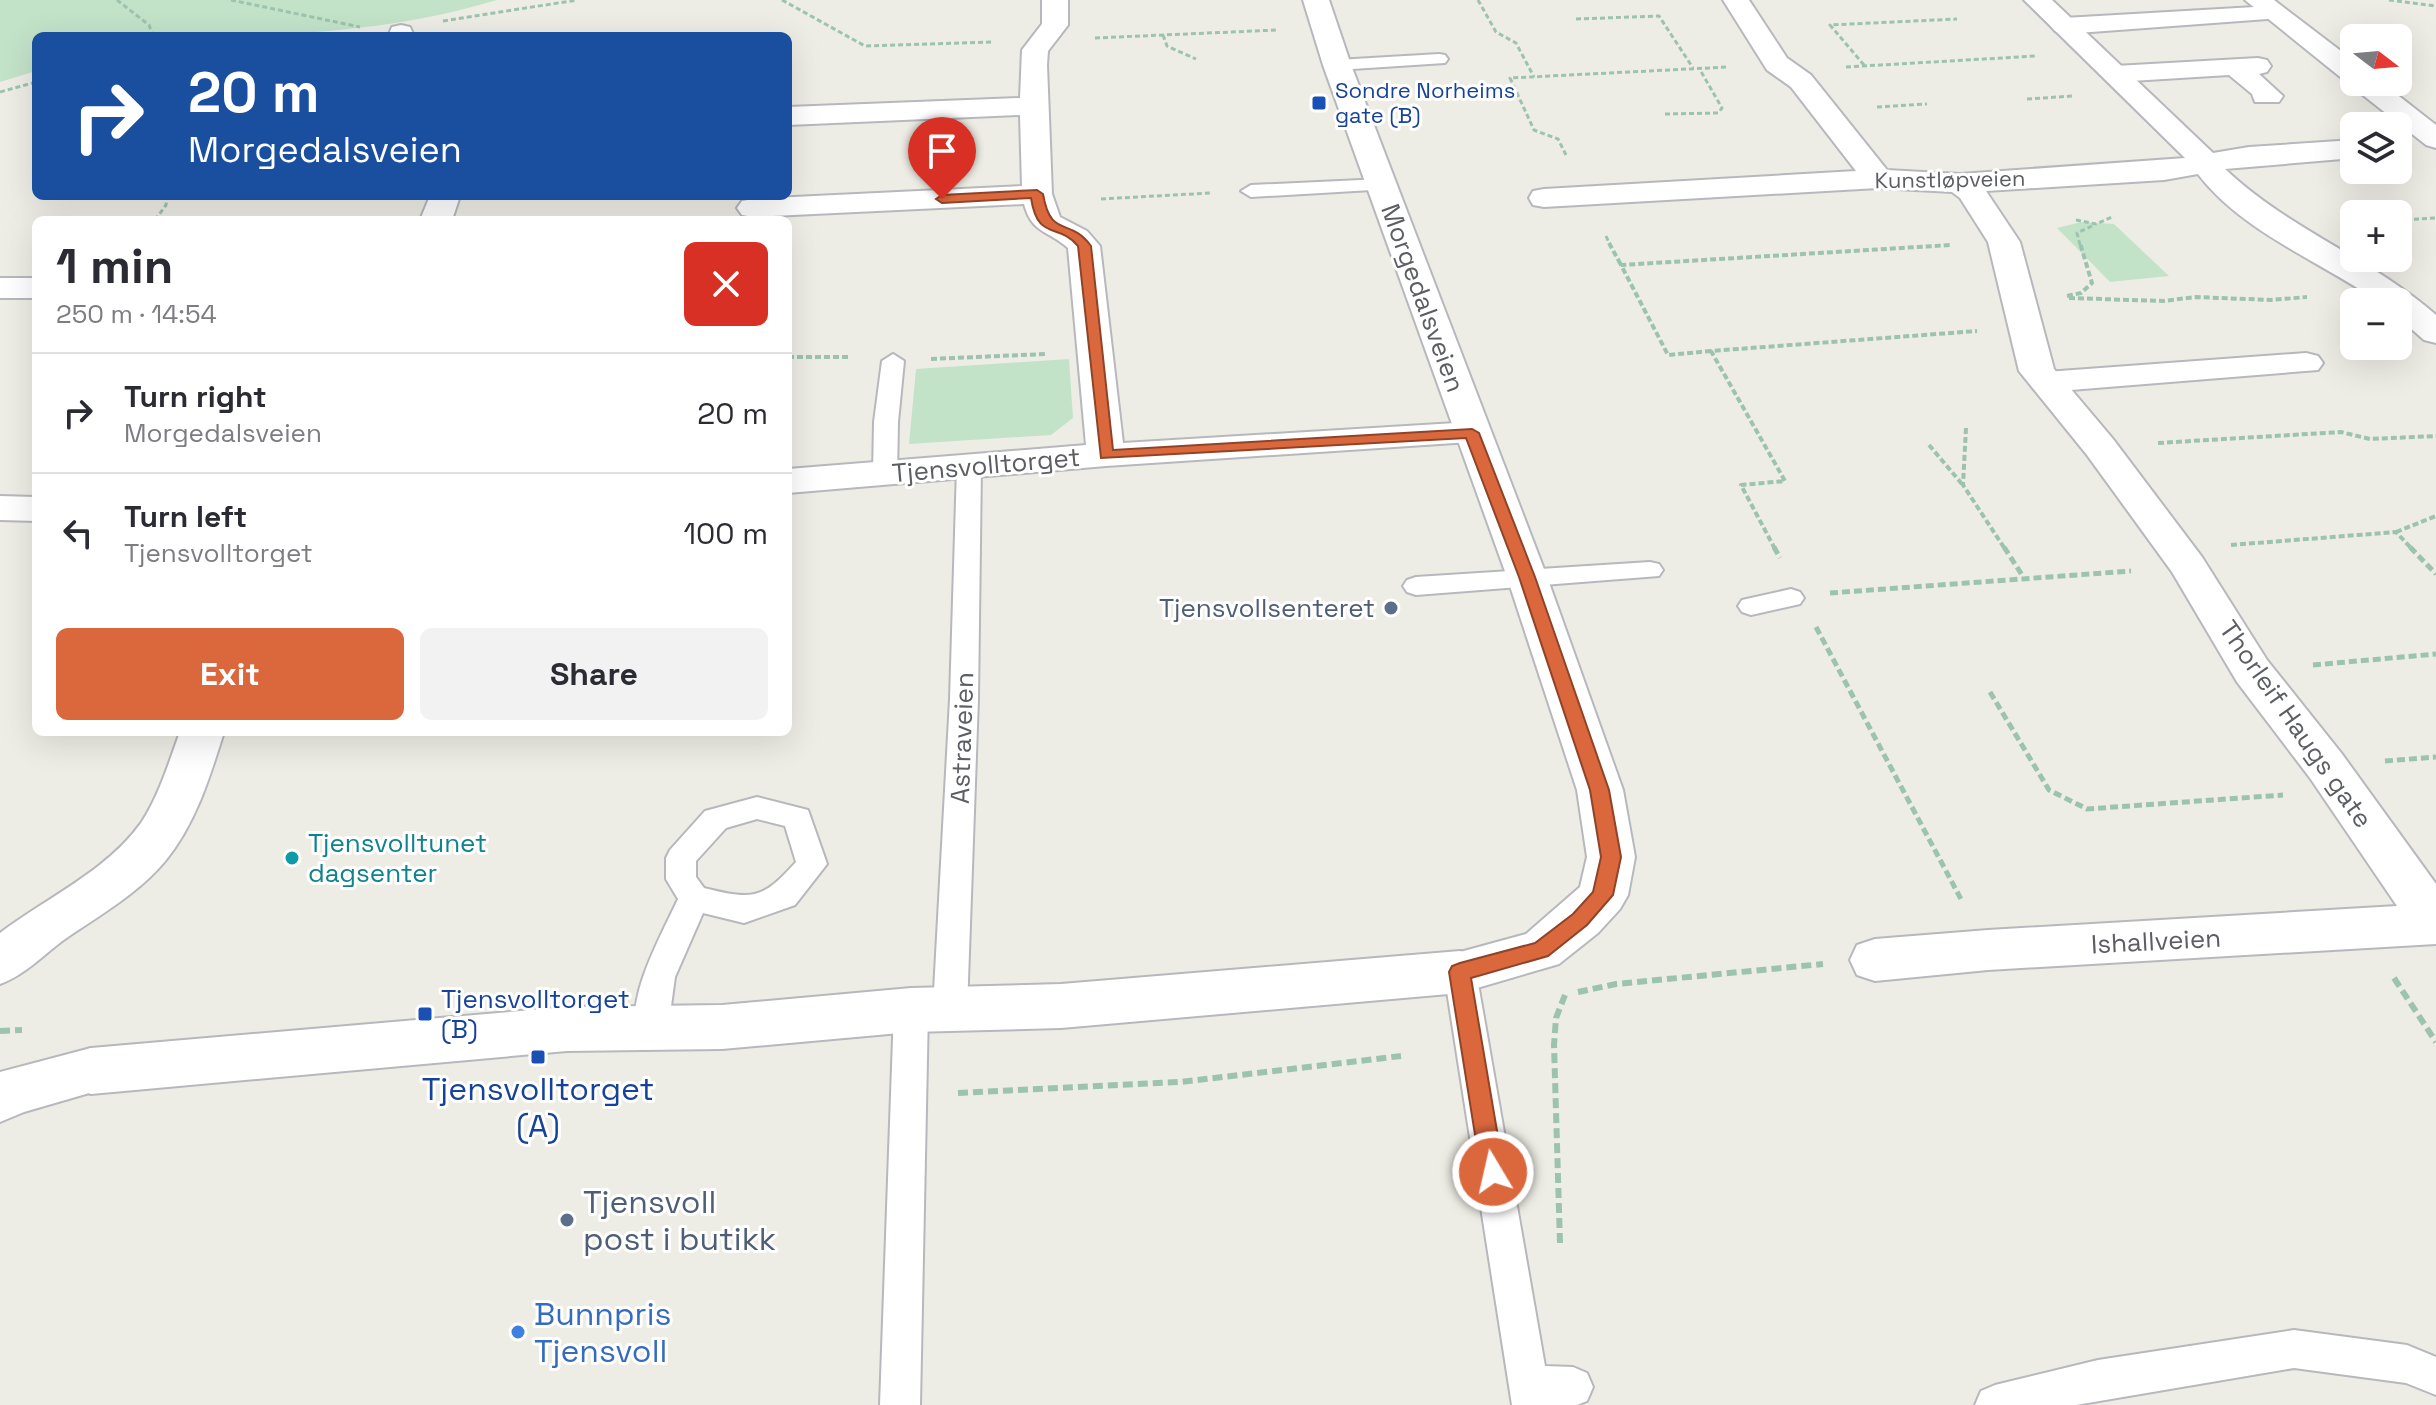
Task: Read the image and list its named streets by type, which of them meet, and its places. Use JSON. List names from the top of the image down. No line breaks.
{"streets":{"street":["Kunstløpveien","Morgedalsveien","Tjensvolltorget","Thorleif Haugs gate","Ishallveien"],"lane":["Astraveien"]},"crossings":[["Kunstløpveien","Thorleif Haugs gate"],["Morgedalsveien","Tjensvolltorget"],["Morgedalsveien","Astraveien"],["Tjensvolltorget","Astraveien"],["Thorleif Haugs gate","Ishallveien"]],"places":{"transit":["Sondre Norheims gate (B)","Tjensvolltorget (B)","Tjensvolltorget (A)"],"other":["Tjensvollsenteret","Tjensvolltunet dagsenter","Tjensvoll post i butikk","Bunnpris Tjensvoll"]},"north":"right","page":{"map_buttons":["+","−"],"turn":["20 m","Morgedalsveien"],"heading":["1 min","250 m · 14:54"],"list":[{"name":"Turn right","note":"Morgedalsveien","value":"20 m"},{"name":"Turn left","note":"Tjensvolltorget","value":"100 m"}],"buttons":["Exit","Share"]}}
